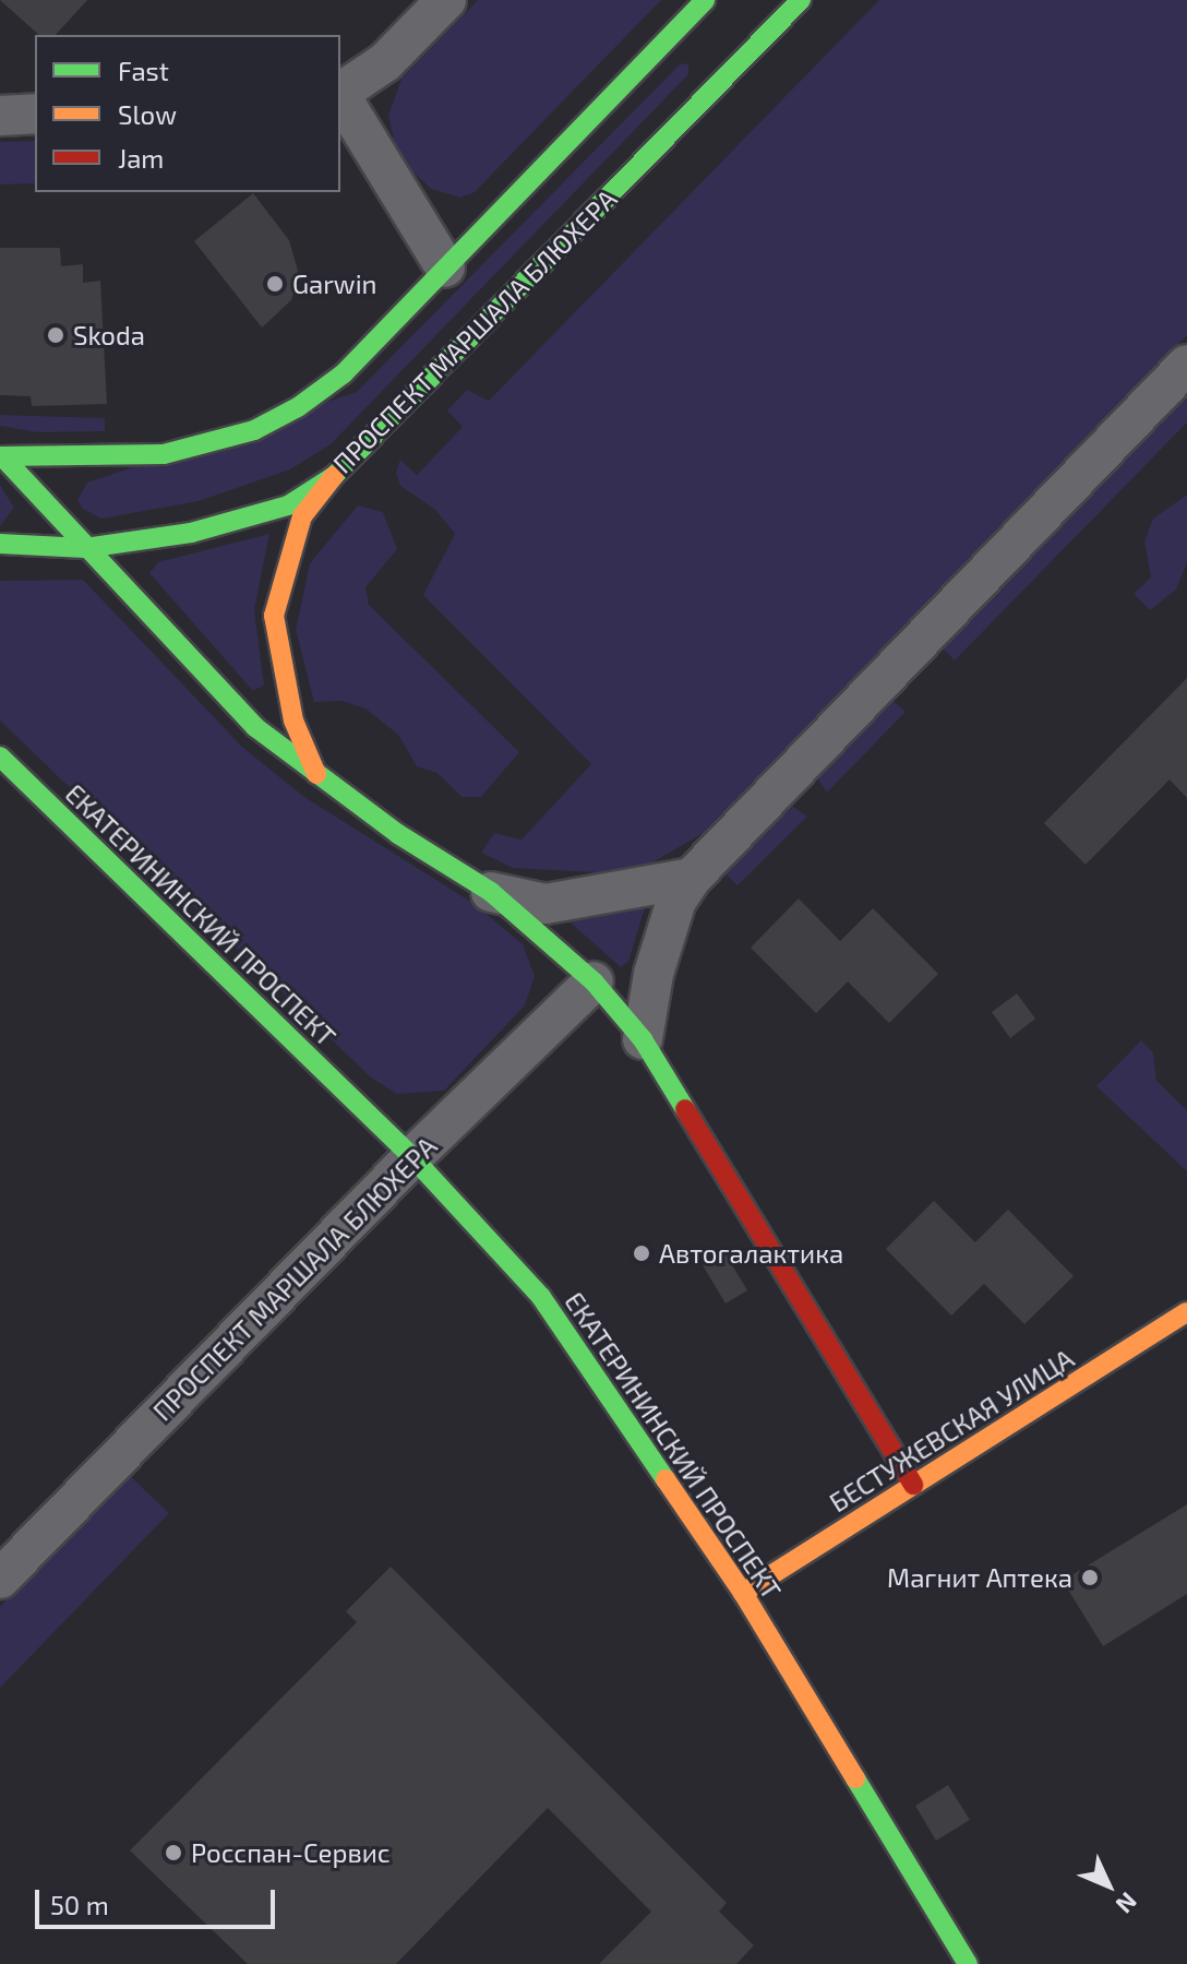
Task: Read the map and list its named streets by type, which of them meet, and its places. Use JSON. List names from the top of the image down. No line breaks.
{"streets":{"street":["ПРОСПЕКТ МАРШАЛА БЛЮХЕРА","ЕКАТЕРИНИНСКИЙ ПРОСПЕКТ","БЕСТУЖЕВСКАЯ УЛИЦА"]},"crossings":[["ПРОСПЕКТ МАРШАЛА БЛЮХЕРА","ЕКАТЕРИНИНСКИЙ ПРОСПЕКТ"],["ЕКАТЕРИНИНСКИЙ ПРОСПЕКТ","БЕСТУЖЕВСКАЯ УЛИЦА"]],"places":["Garwin","Skoda","Автогалактика","Магнит Аптека","Росспан-Сервис"],"legend":["Fast","Slow","Jam"],"scale_bar":"50 m","north":"bottom right"}
